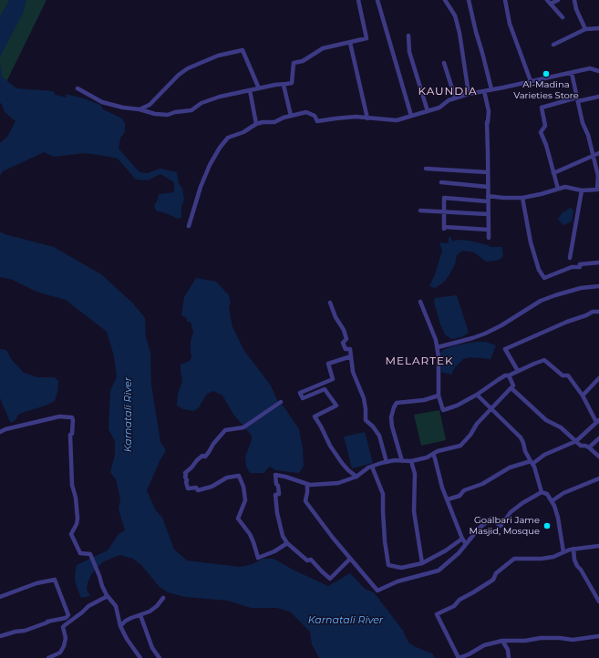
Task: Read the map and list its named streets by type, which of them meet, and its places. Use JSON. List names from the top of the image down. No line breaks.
{"districts":["KAUNDIA","MELARTEK"],"water":["Karnatali River"],"places":["Al-Madina Varieties Store","Goalbari Jame Masjid, Mosque"]}
